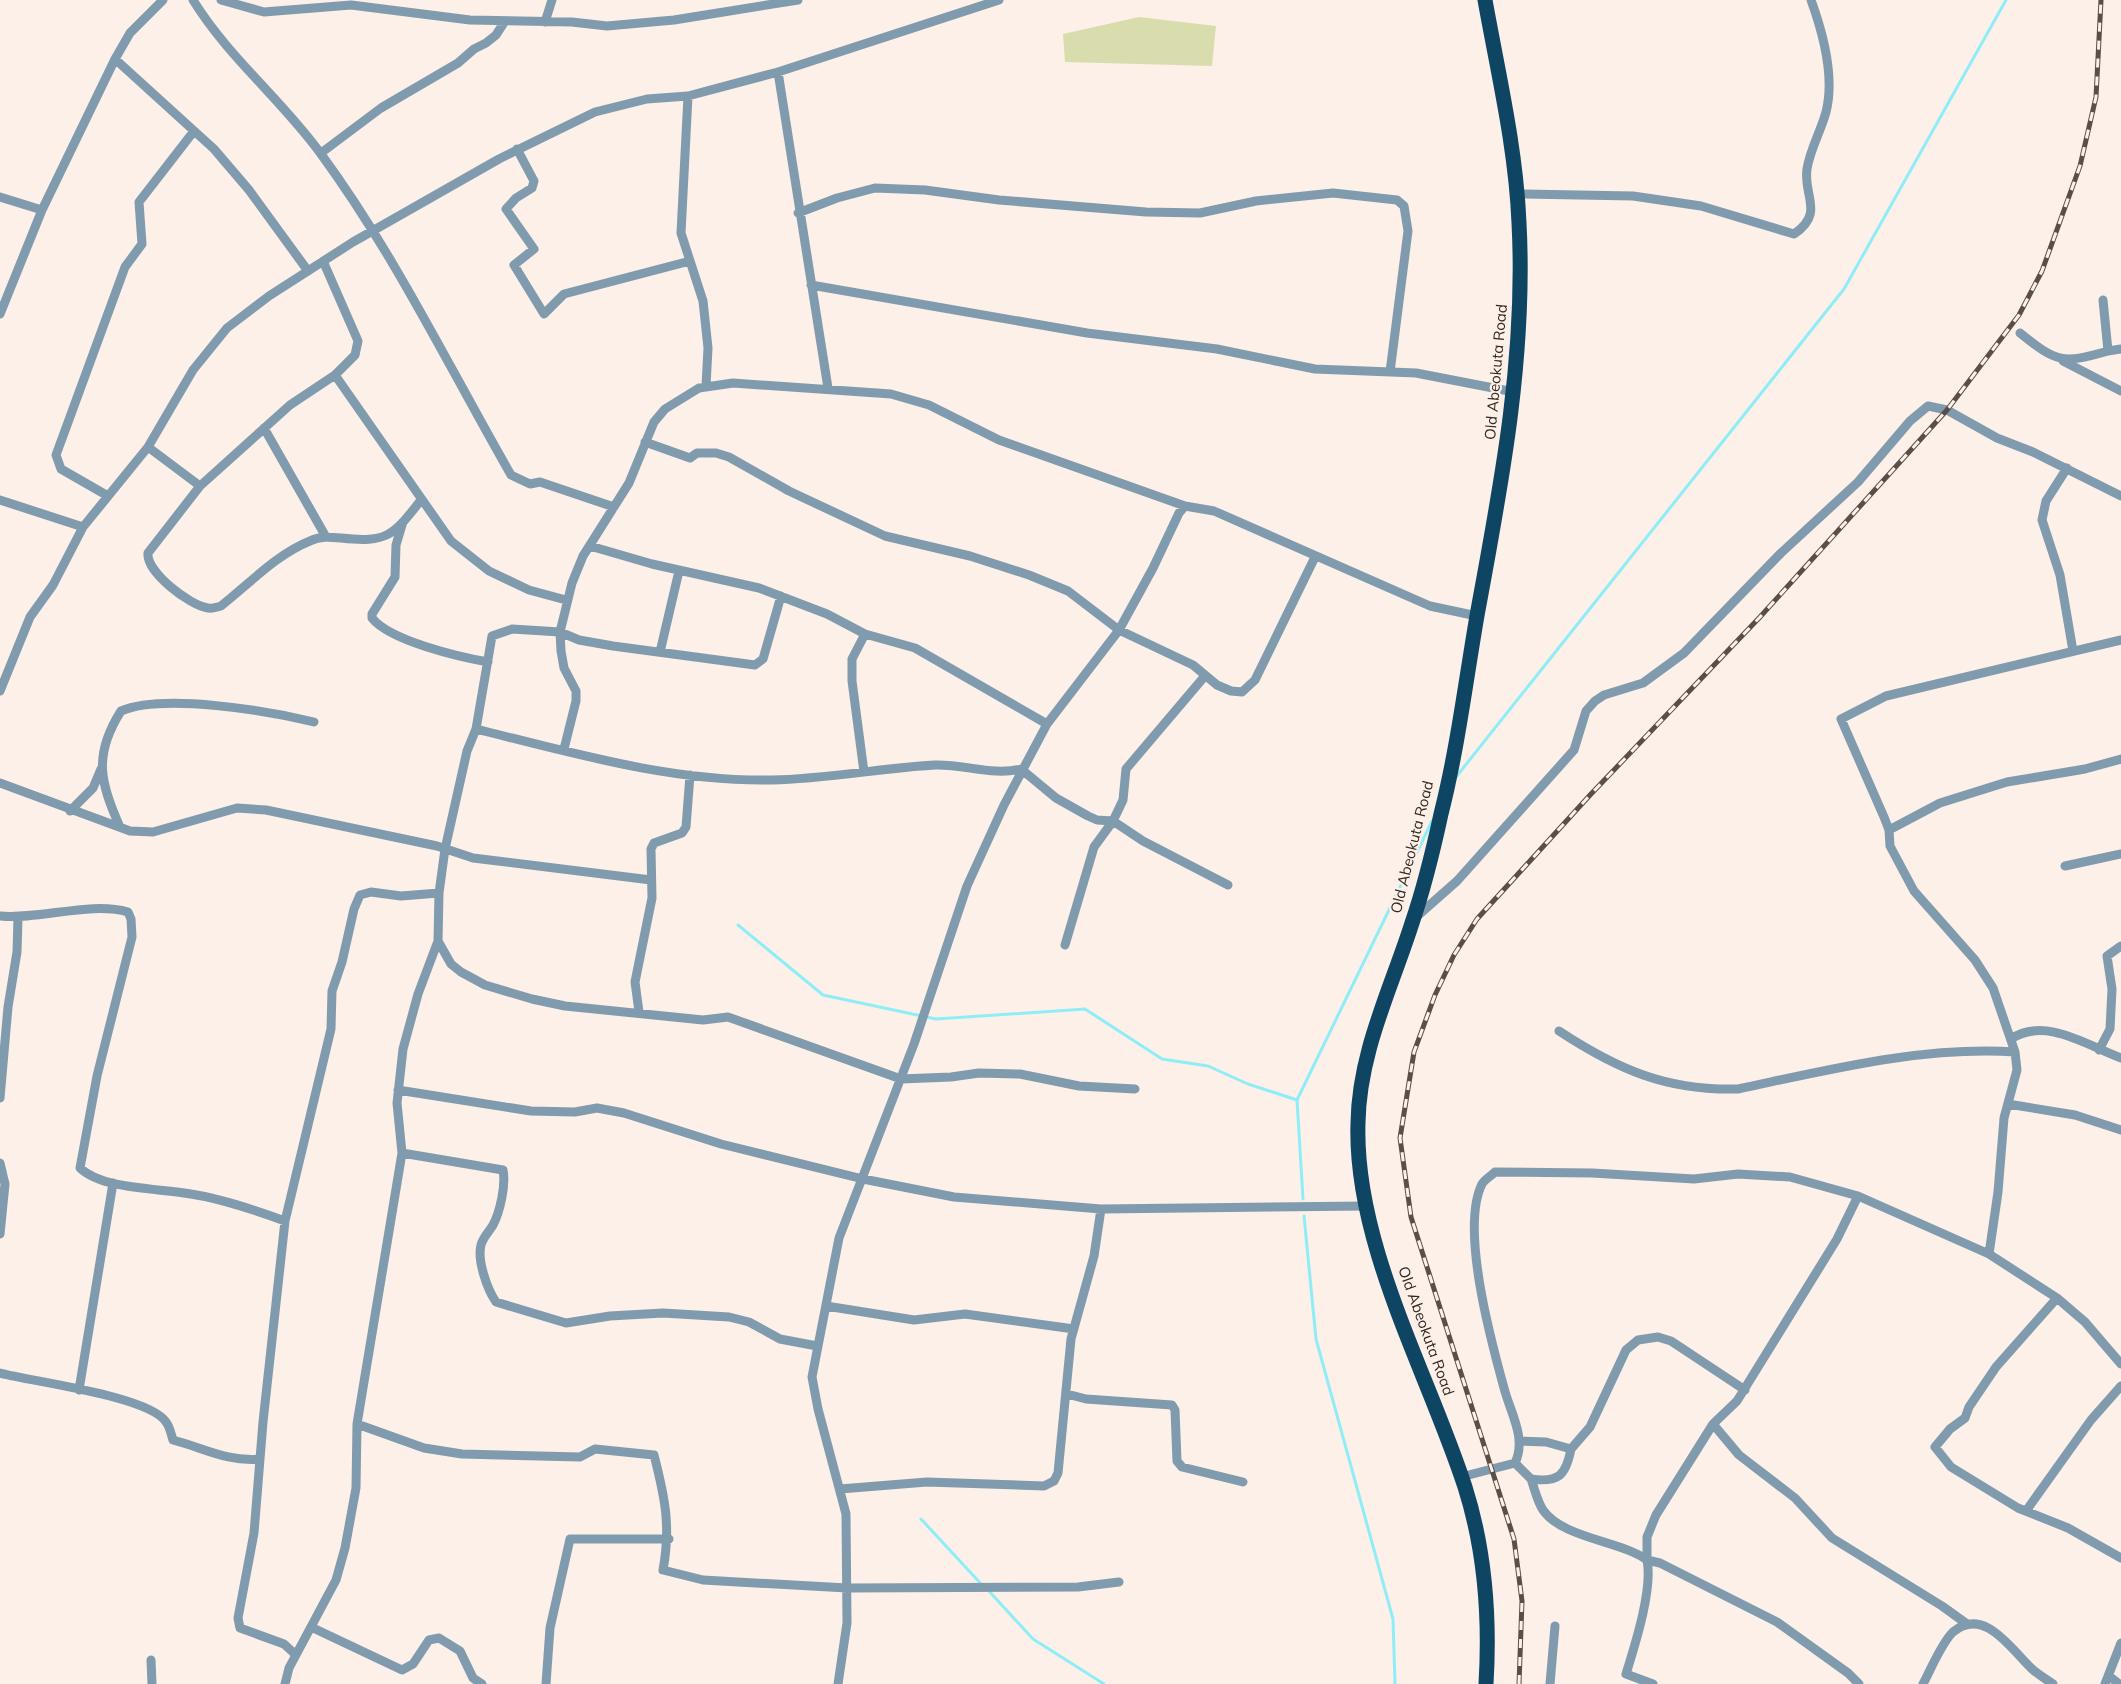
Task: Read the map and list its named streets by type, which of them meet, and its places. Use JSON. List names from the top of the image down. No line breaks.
{"streets":{"highway":["Old Abeokuta Road"]}}
